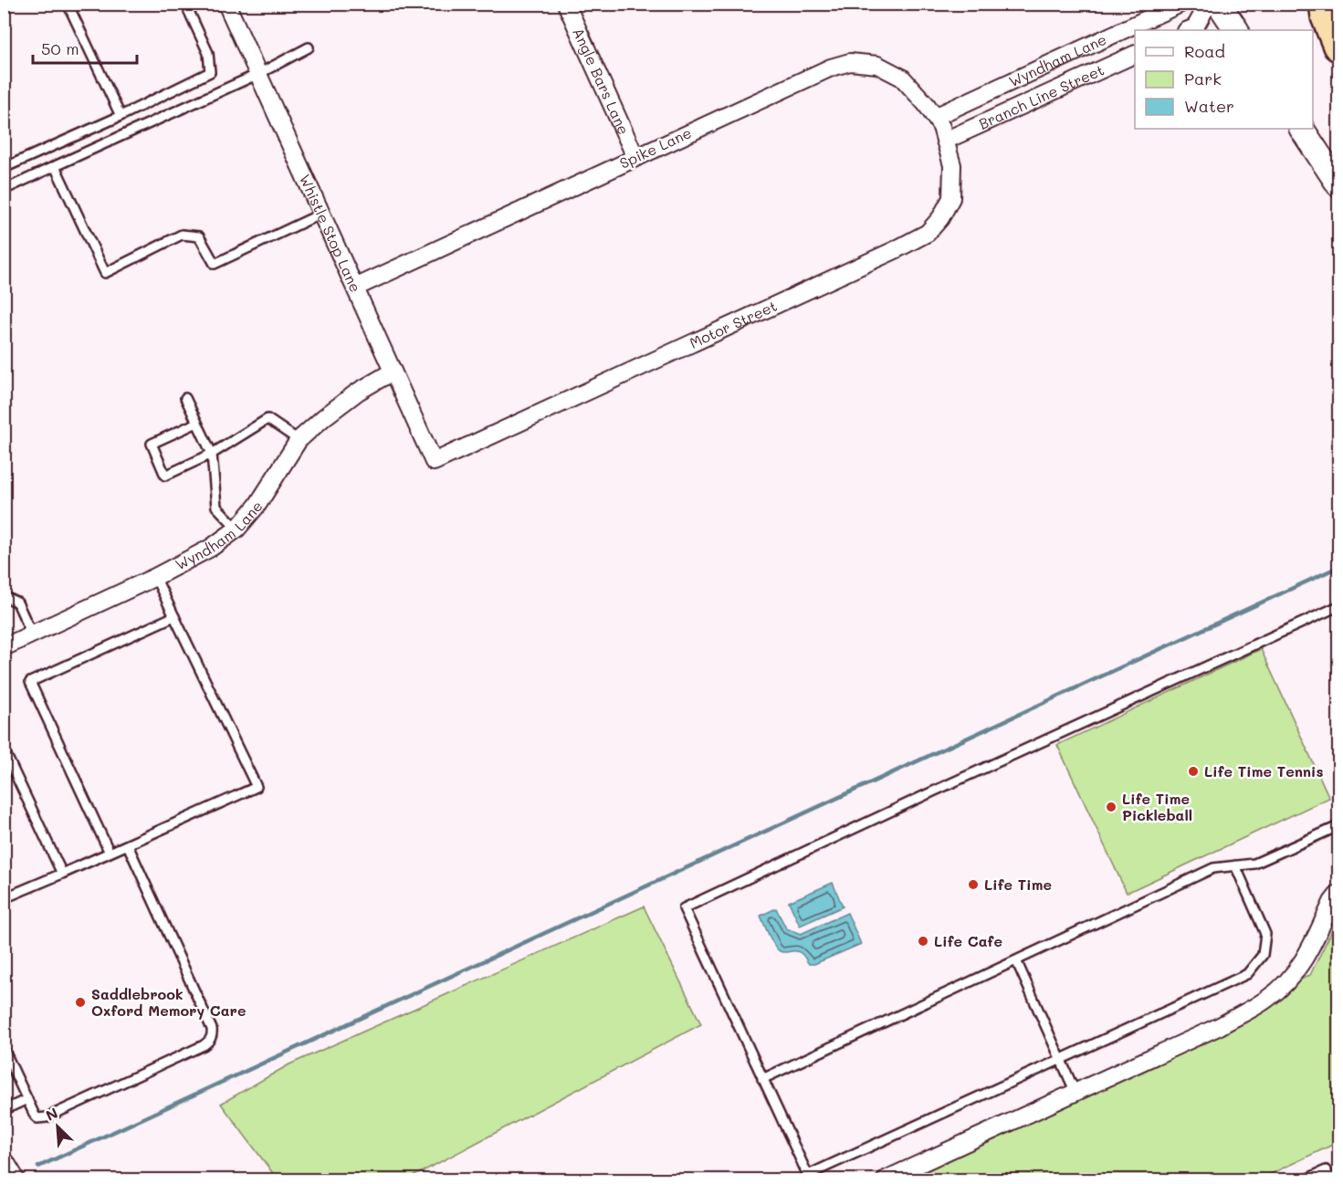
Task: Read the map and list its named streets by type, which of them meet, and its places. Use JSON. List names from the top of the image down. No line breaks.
{"streets":{"street":["Wyndham Lane","Angle Bars Lane","Branch Line Street","Spike Lane","Whistle Stop Lane","Motor Street"]},"crossings":[["Wyndham Lane","Branch Line Street"],["Wyndham Lane","Spike Lane"],["Wyndham Lane","Whistle Stop Lane"],["Wyndham Lane","Motor Street"],["Angle Bars Lane","Spike Lane"],["Branch Line Street","Spike Lane"],["Branch Line Street","Motor Street"],["Spike Lane","Whistle Stop Lane"],["Spike Lane","Motor Street"],["Whistle Stop Lane","Motor Street"]],"places":["Life Time Tennis","Life Time Pickleball","Life Time","Life Cafe","Saddlebrook Oxford Memory Care"],"legend":["Road","Park","Water"],"scale_bar":"50 m","north":"top left"}
